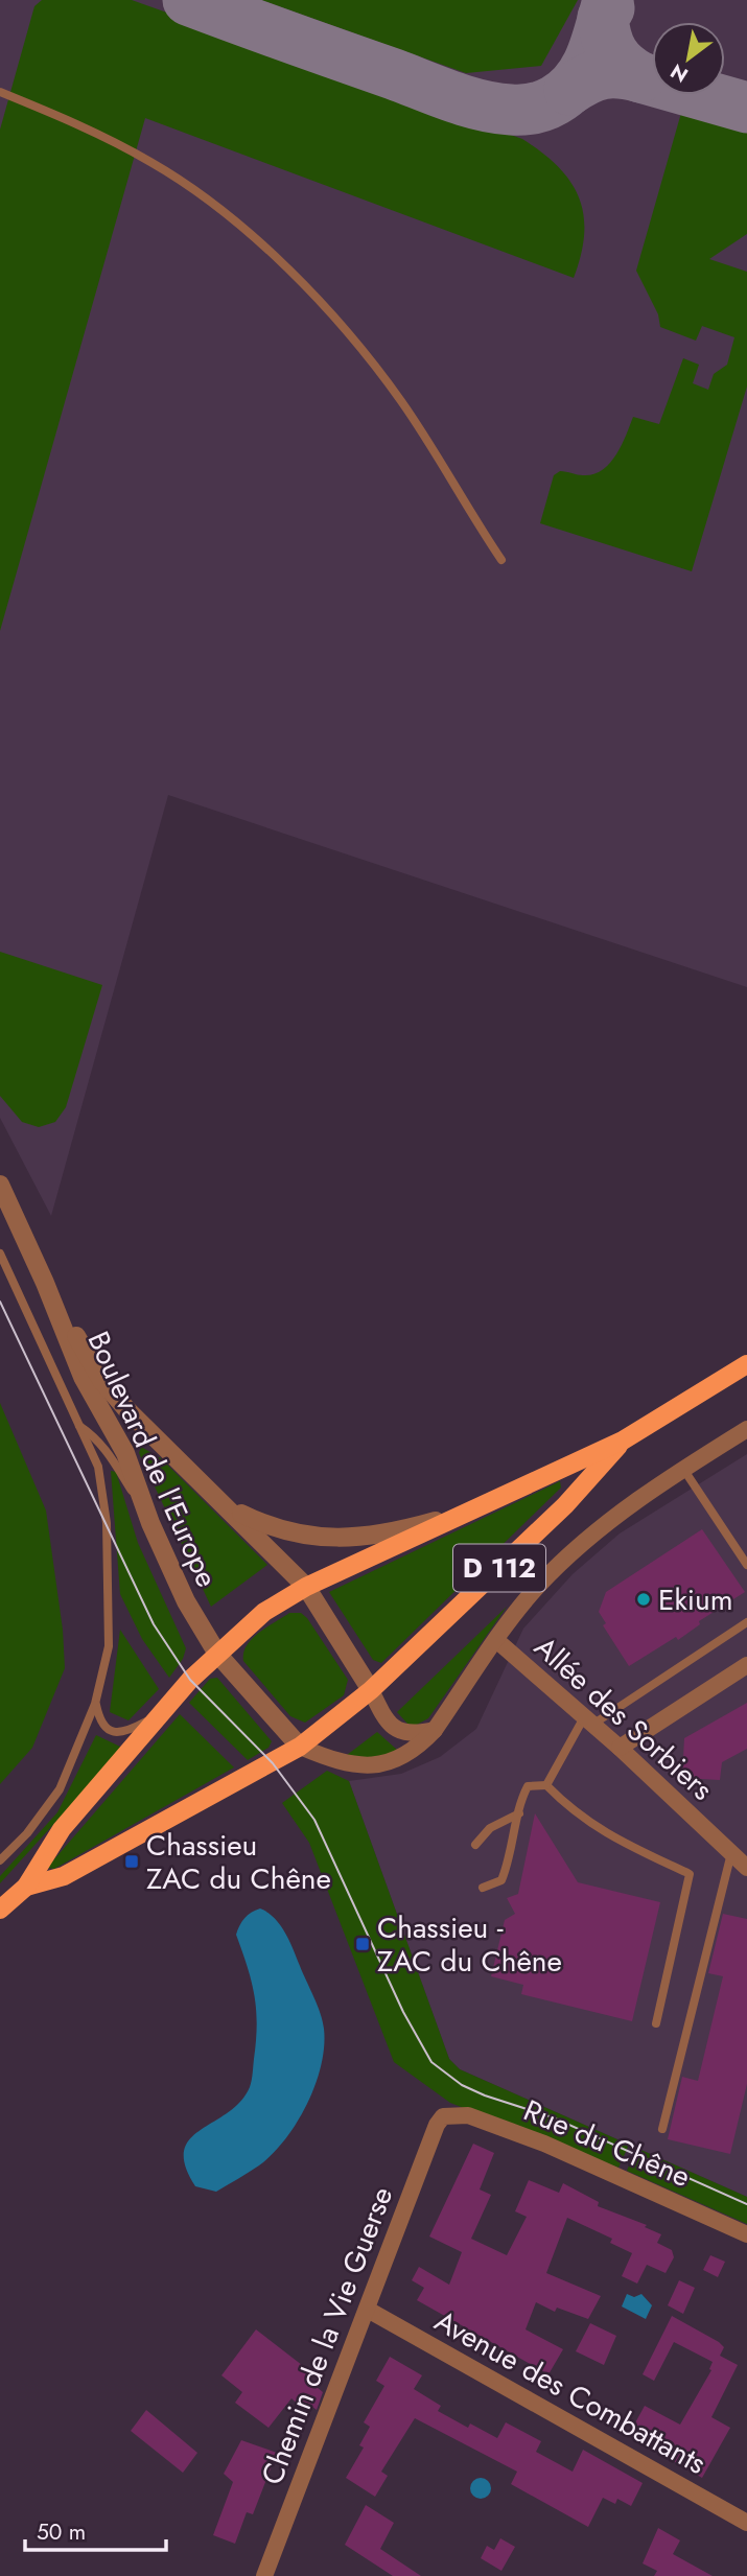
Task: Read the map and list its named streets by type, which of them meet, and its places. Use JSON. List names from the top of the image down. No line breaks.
{"streets":{"main road":["D 112"],"street":["Boulevard de l'Europe","Allée des Sorbiers","Rue du Chêne","Chemin de la Vie Guerse","Avenue des Combattants"]},"crossings":[["Boulevard de l'Europe","D 112"],["Rue du Chêne","Chemin de la Vie Guerse"],["Chemin de la Vie Guerse","Avenue des Combattants"]],"places":{"other":["Ekium"],"transit":["Chassieu ZAC du Chêne","Chassieu - ZAC du Chêne"]},"scale_bar":"50 m","north":"bottom left"}
